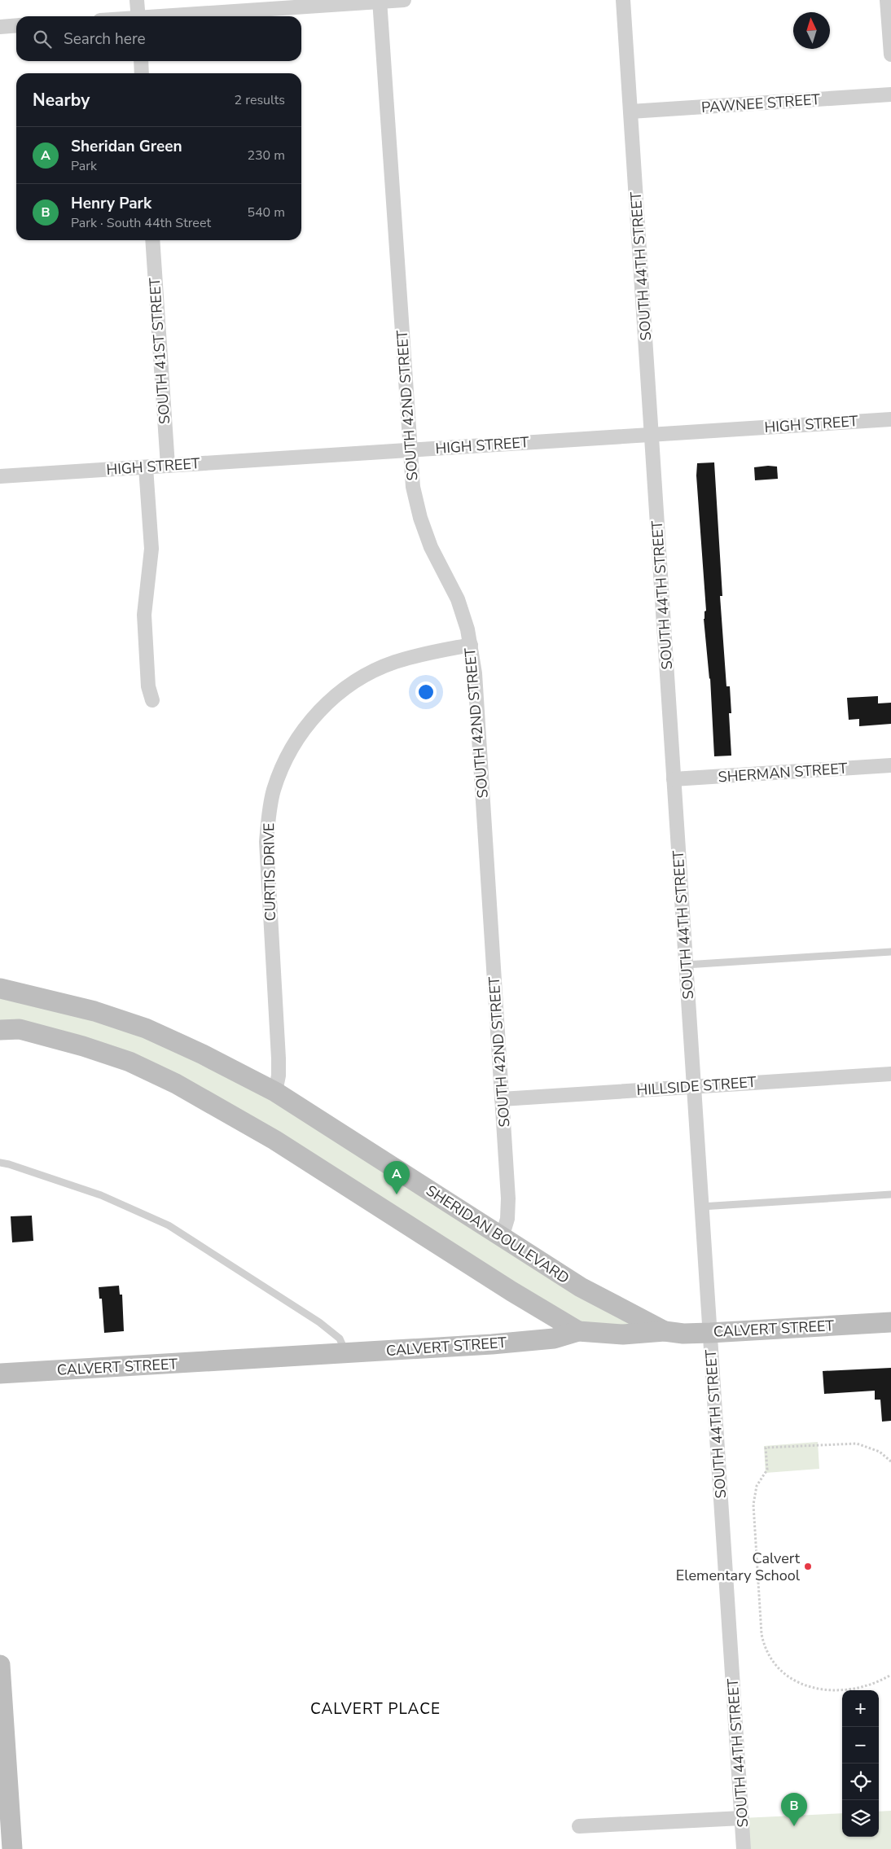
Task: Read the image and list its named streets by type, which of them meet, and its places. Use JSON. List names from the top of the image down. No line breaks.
{"streets":{"main road":["SHERIDAN BOULEVARD","CALVERT STREET"],"street":["PAWNEE STREET","SOUTH 44TH STREET","SOUTH 41ST STREET","SOUTH 42ND STREET","HIGH STREET","SHERMAN STREET","CURTIS DRIVE","HILLSIDE STREET"]},"crossings":[["PAWNEE STREET","SOUTH 44TH STREET"],["SOUTH 44TH STREET","HIGH STREET"],["SOUTH 44TH STREET","SHERMAN STREET"],["SOUTH 44TH STREET","HILLSIDE STREET"],["SOUTH 44TH STREET","CALVERT STREET"],["SOUTH 41ST STREET","HIGH STREET"],["SOUTH 42ND STREET","HIGH STREET"],["SOUTH 42ND STREET","CURTIS DRIVE"],["SOUTH 42ND STREET","HILLSIDE STREET"],["SOUTH 42ND STREET","SHERIDAN BOULEVARD"],["CURTIS DRIVE","SHERIDAN BOULEVARD"],["SHERIDAN BOULEVARD","CALVERT STREET"]],"districts":["CALVERT PLACE"],"places":["Calvert Elementary School"],"north":"top","page":{"search":"Search here","heading":["Nearby","2 results"],"list":[{"mark":"A","name":"Sheridan Green","note":"Park","value":"230 m"},{"mark":"B","name":"Henry Park","note":"Park · South 44th Street","value":"540 m"}],"pins":["A","B"],"map_buttons":["+","−"]}}
